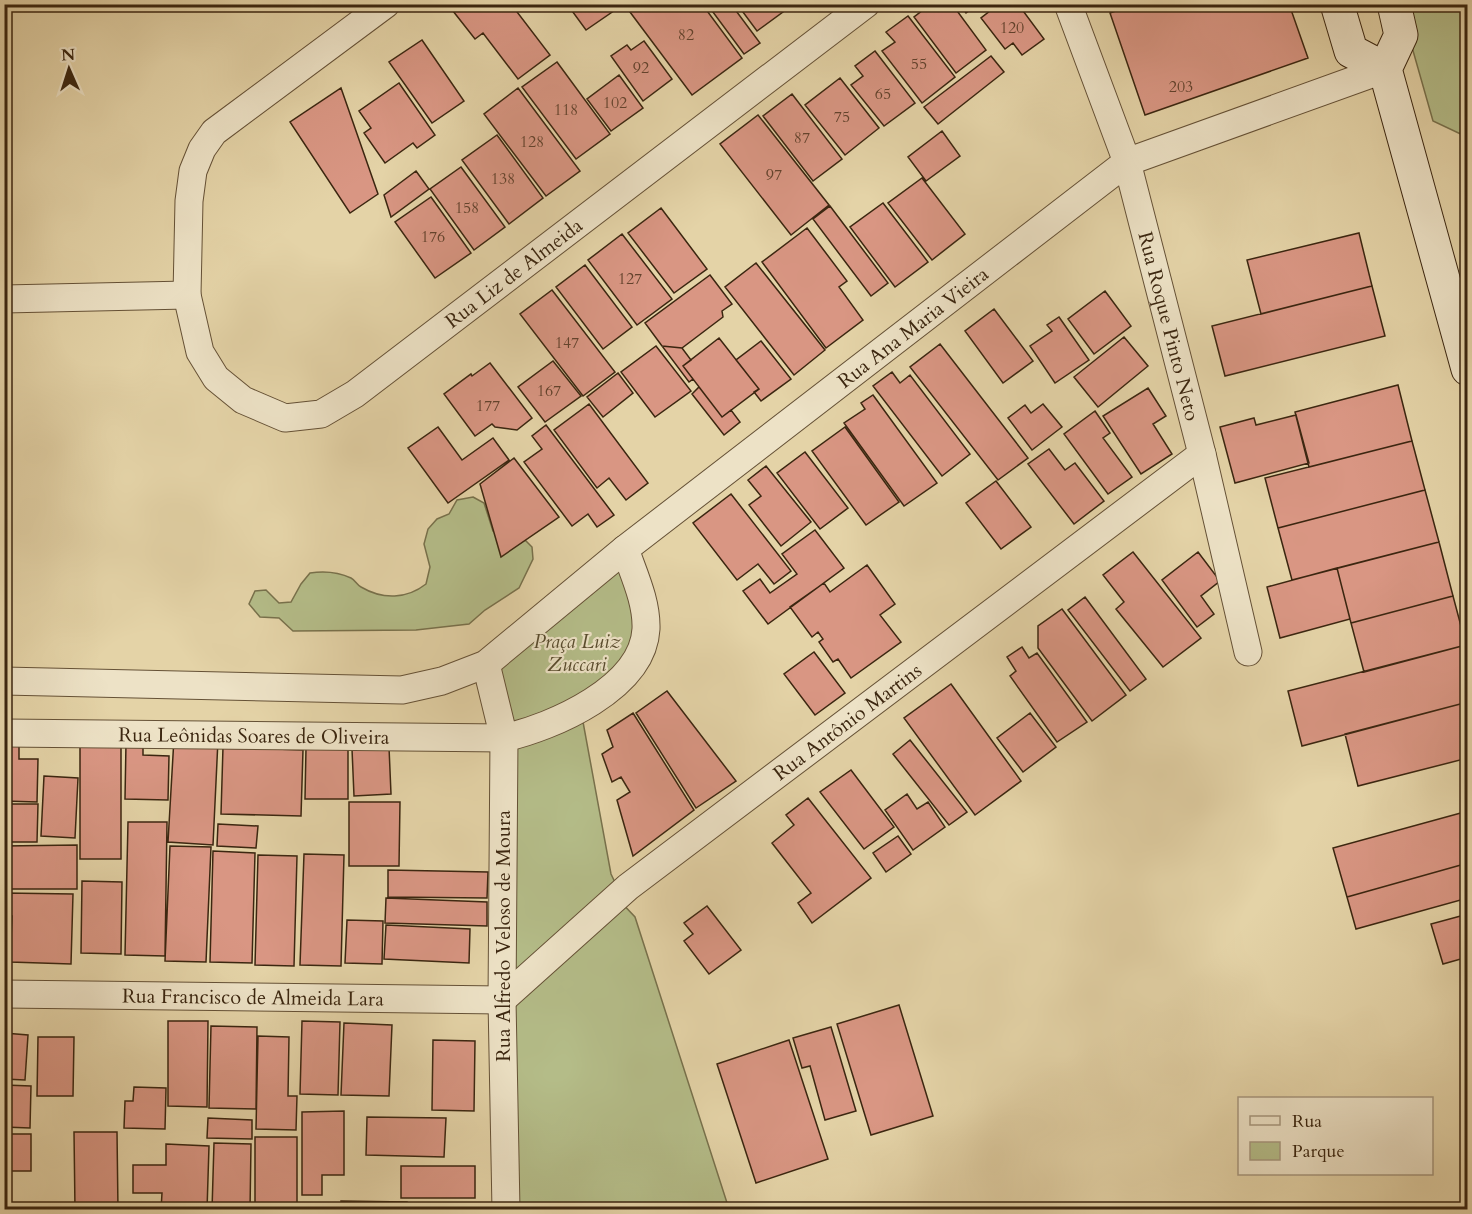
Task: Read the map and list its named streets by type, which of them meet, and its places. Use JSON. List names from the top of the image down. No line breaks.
{"streets":{"street":["Rua Liz de Almeida","Rua Roque Pinto Neto","Rua Ana Maria Vieira","Rua Antônio Martins","Rua Leônidas Soares de Oliveira","Rua Alfredo Veloso de Moura","Rua Francisco de Almeida Lara"]},"crossings":[["Rua Roque Pinto Neto","Rua Ana Maria Vieira"],["Rua Roque Pinto Neto","Rua Antônio Martins"],["Rua Ana Maria Vieira","Rua Leônidas Soares de Oliveira"],["Rua Ana Maria Vieira","Rua Alfredo Veloso de Moura"],["Rua Antônio Martins","Rua Alfredo Veloso de Moura"],["Rua Antônio Martins","Rua Francisco de Almeida Lara"],["Rua Leônidas Soares de Oliveira","Rua Alfredo Veloso de Moura"],["Rua Alfredo Veloso de Moura","Rua Francisco de Almeida Lara"]],"parks":["Praça Luiz Zuccari"],"house_numbers":["120","82","55","92","203","65","102","118","75","87","128","97","138","158","176","127","147","167","177"],"legend":["Rua","Parque"],"north":"top"}
